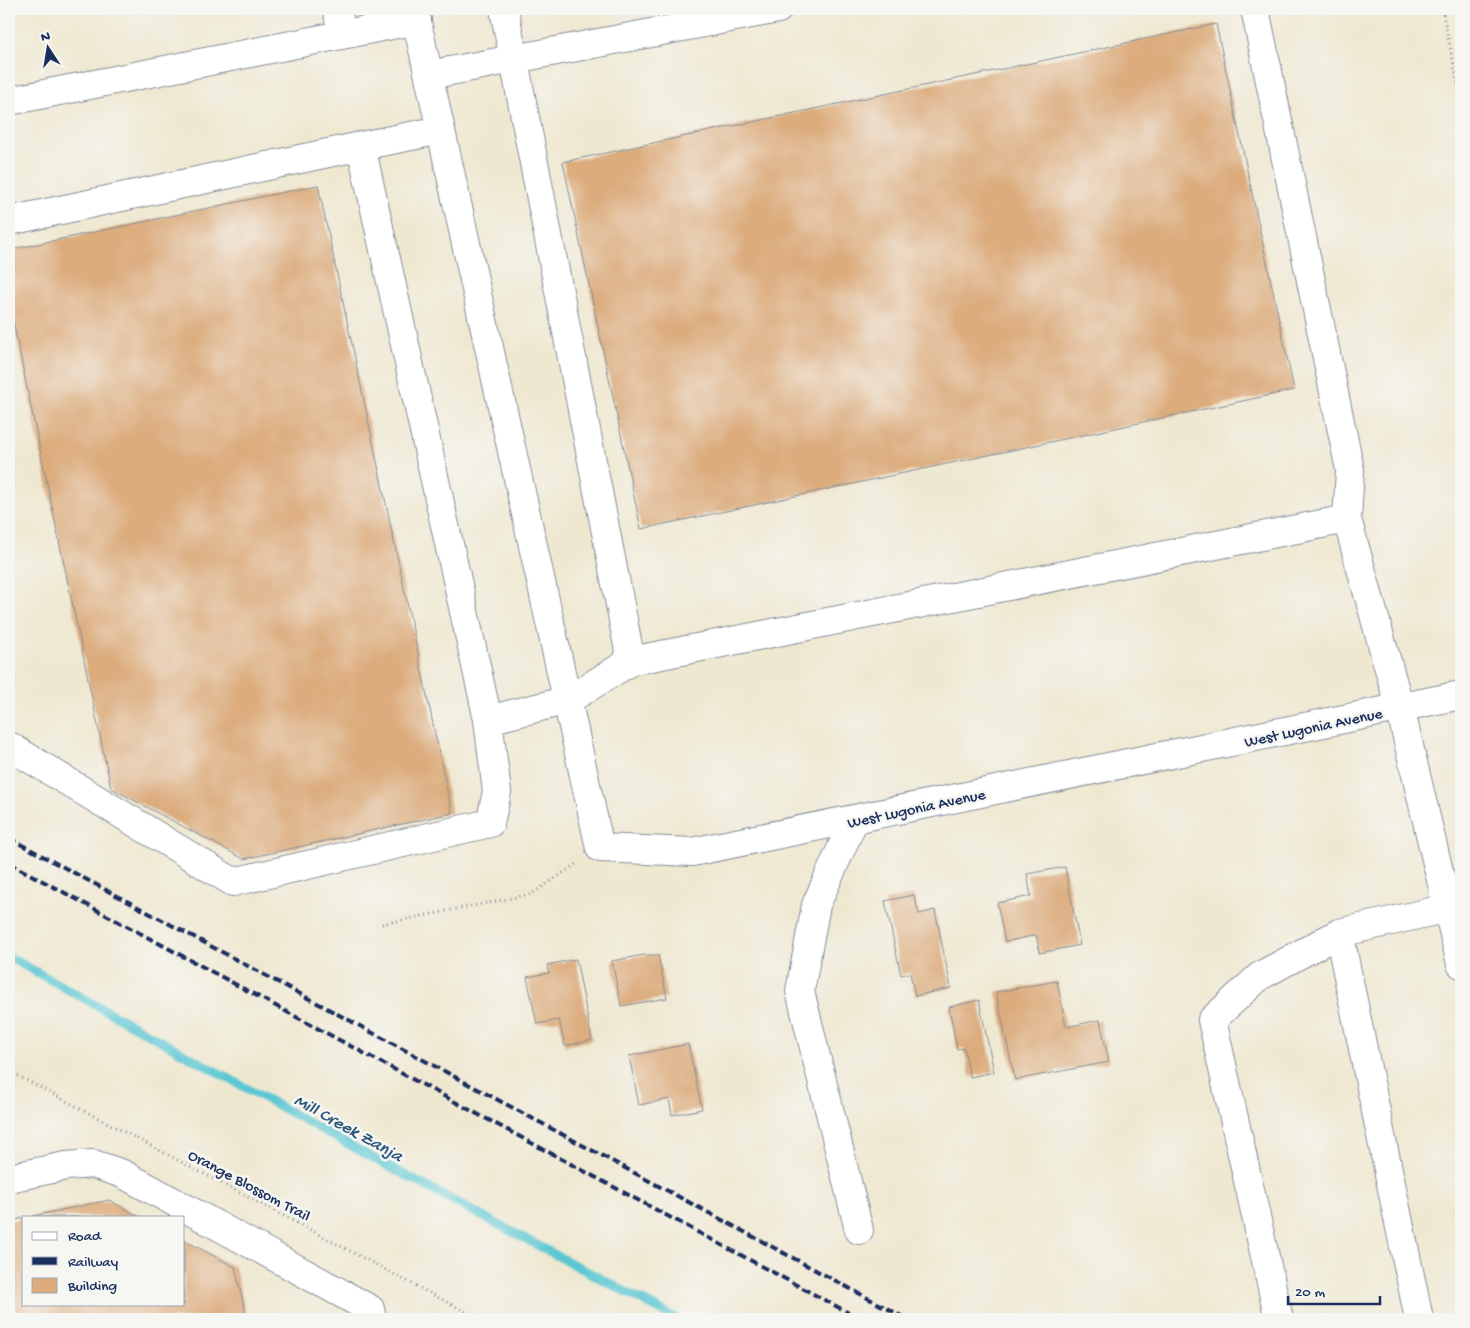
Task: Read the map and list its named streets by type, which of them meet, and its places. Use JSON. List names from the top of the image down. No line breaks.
{"streets":{"street":["West Lugonia Avenue"],"path":["Orange Blossom Trail"]},"water":["Mill Creek Zanja"],"legend":["Road","Railway","Building"],"scale_bar":"20 m","north":"top"}
